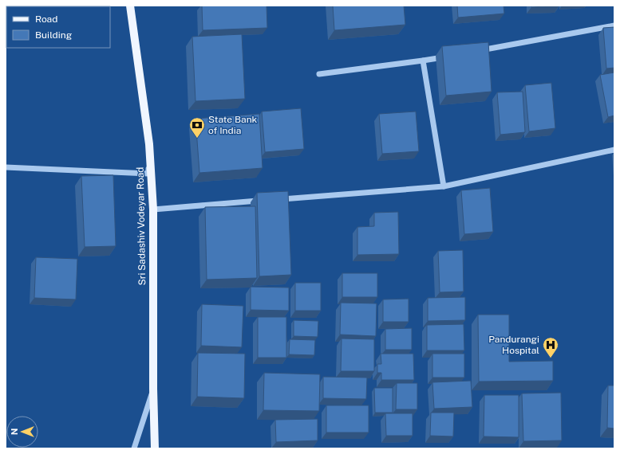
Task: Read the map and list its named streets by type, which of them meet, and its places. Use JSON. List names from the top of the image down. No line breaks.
{"streets":{"main road":["Sri Sadashiv Vodeyar Road"]},"places":{"bank":["State Bank of India"],"hospital":["Pandurangi Hospital"]},"legend":["Road","Building"],"north":"left"}
